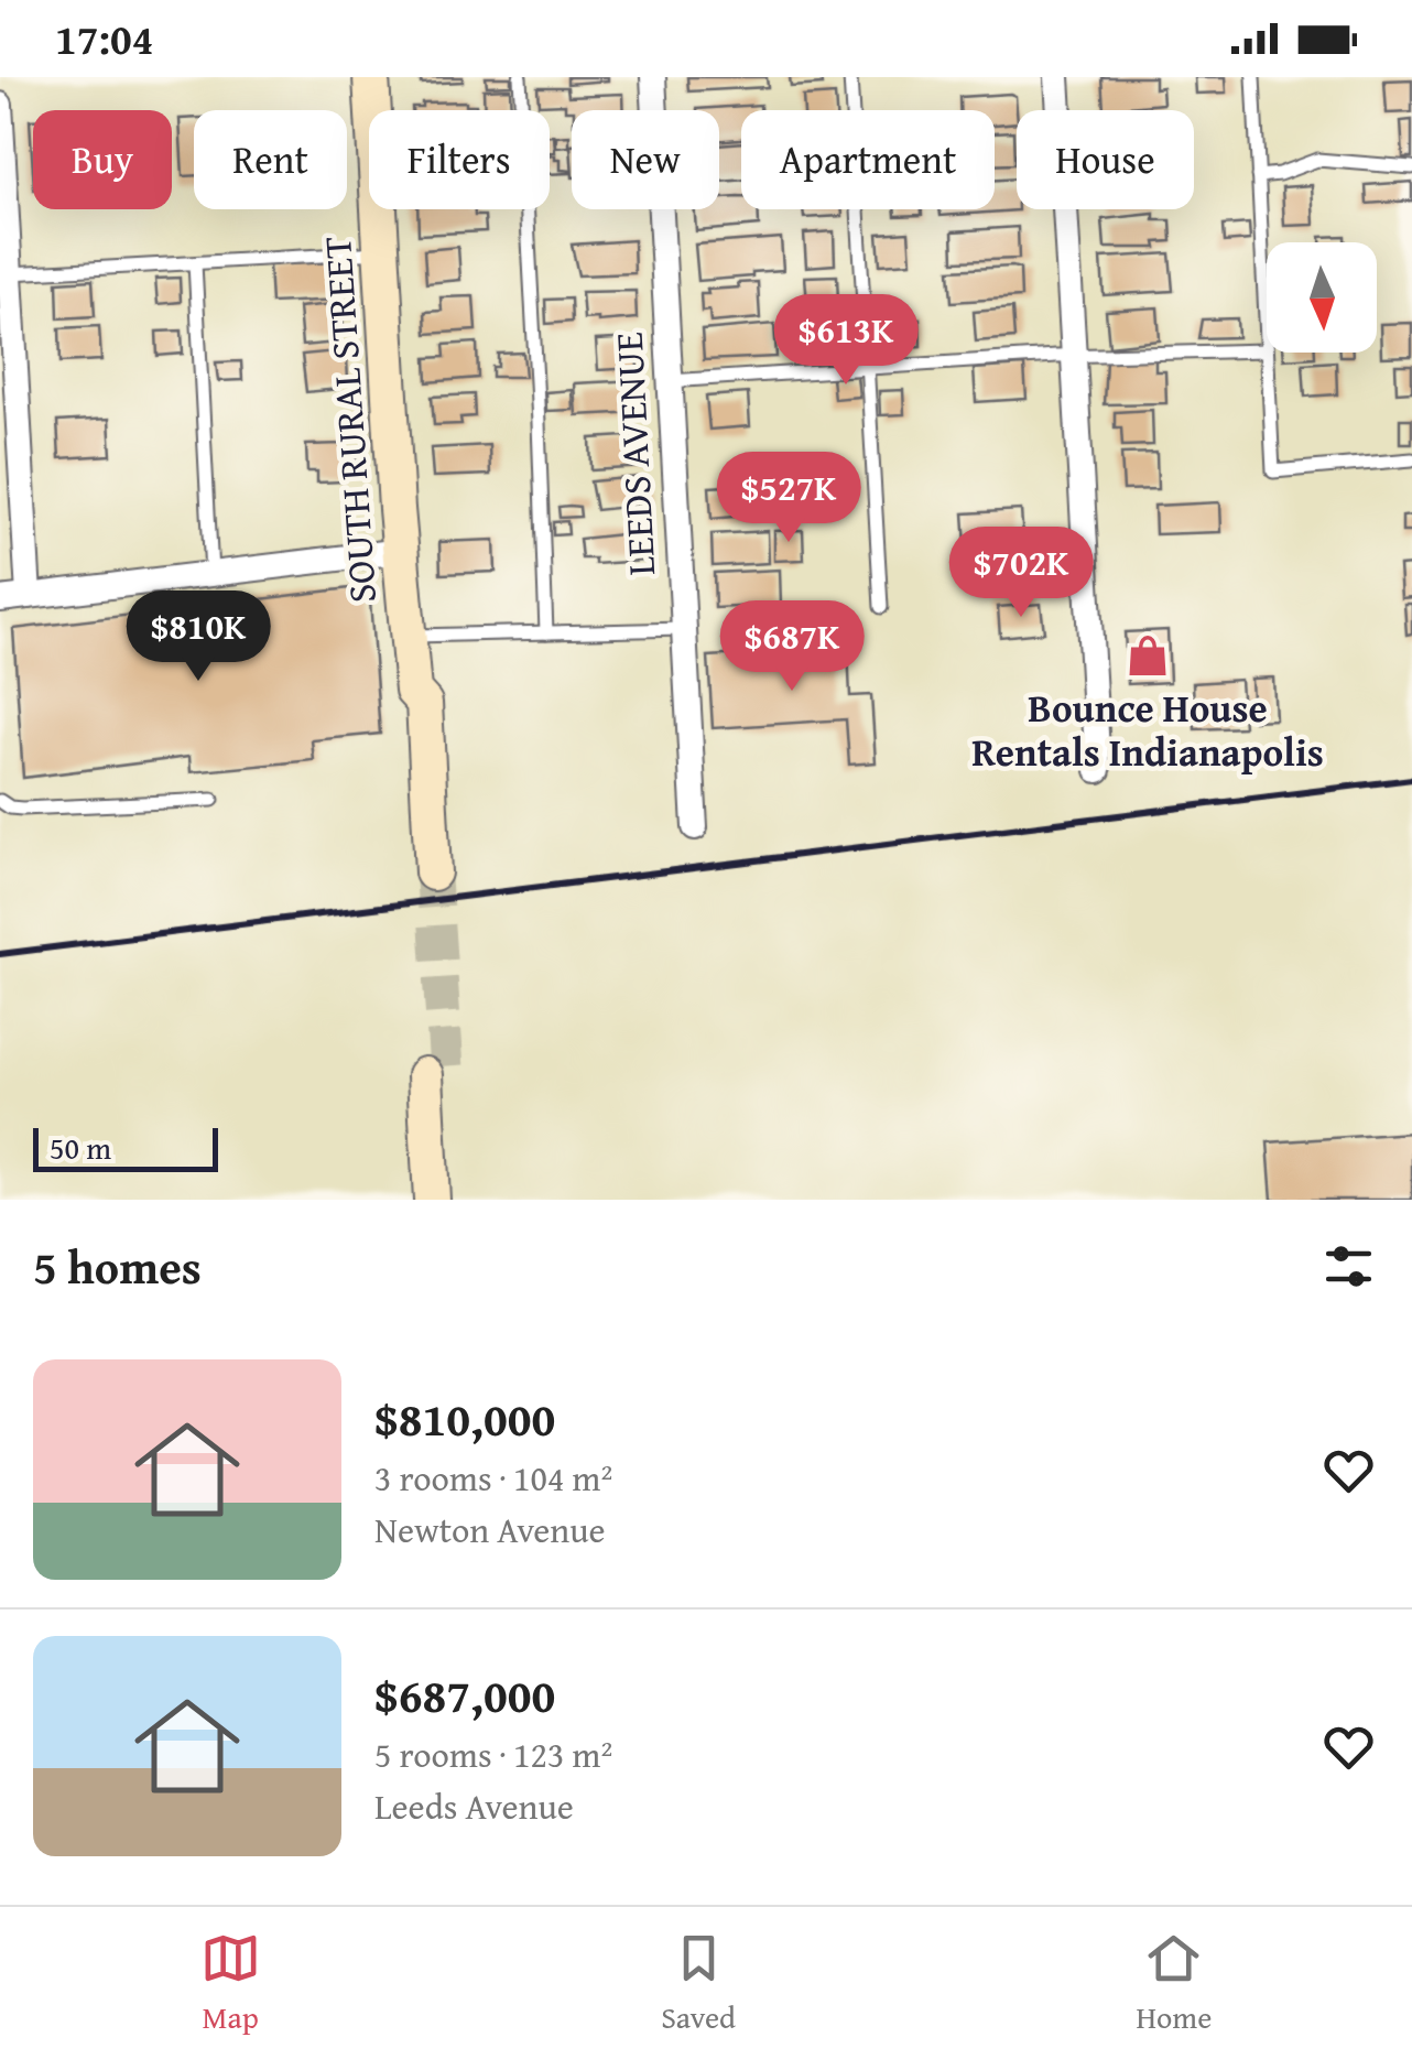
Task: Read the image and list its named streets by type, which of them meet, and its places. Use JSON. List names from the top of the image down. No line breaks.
{"streets":{"main road":["SOUTH RURAL STREET"],"street":["LEEDS AVENUE"]},"places":{"shop":["Bounce House Rentals Indianapolis"]},"scale_bar":"50 m","north":"bottom","page":{"status":"17:04","chip":["Buy","Rent","Filters","New","Apartment","House"],"price":["$613K","$527K","$702K","$810K","$687K"],"scale":"50 m","heading":"5 homes","list":[{"name":"$810,000","note":"3 rooms · 104 m² · Newton Avenue"},{"name":"$687,000","note":"5 rooms · 123 m² · Leeds Avenue"}],"tabs":["Map","Saved","Home"]}}
